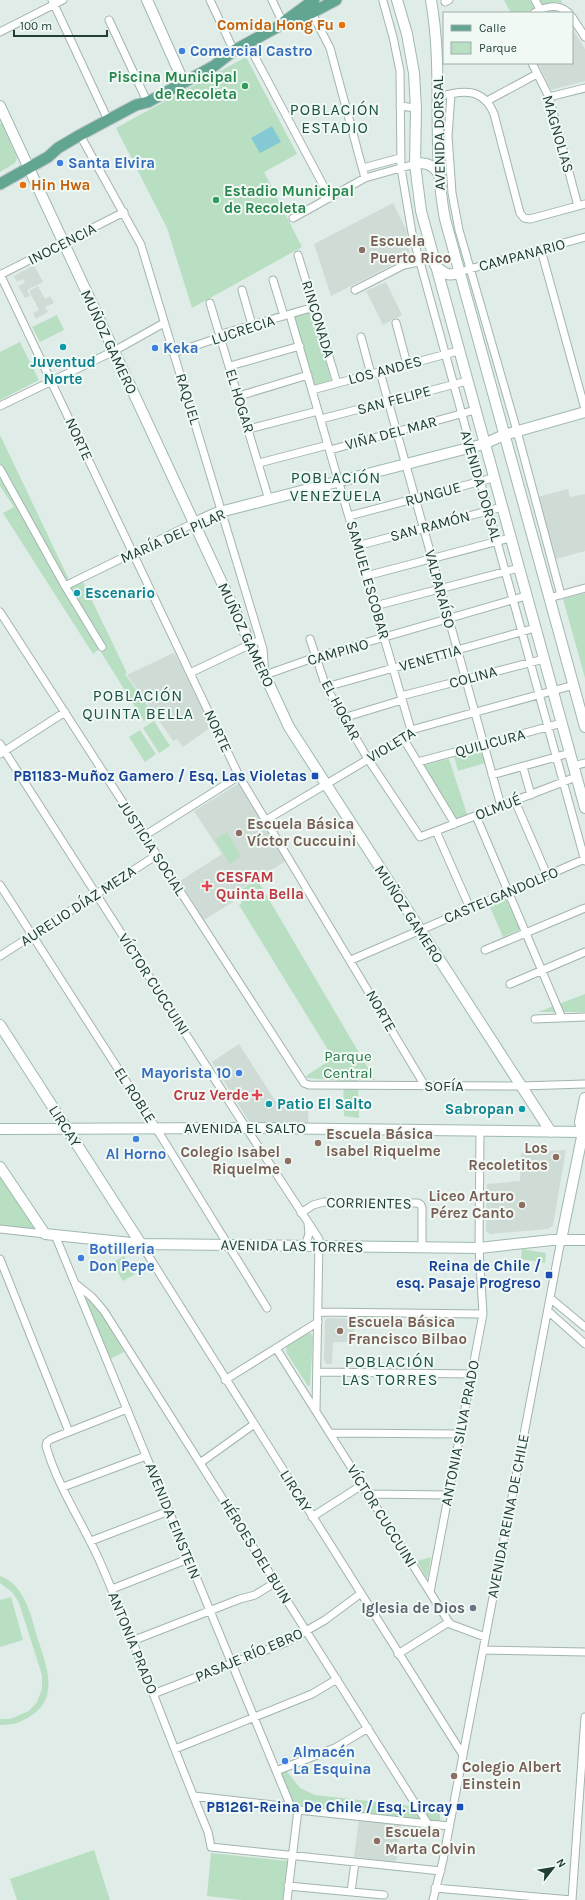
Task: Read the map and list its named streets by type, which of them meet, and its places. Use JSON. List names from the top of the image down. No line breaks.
{"streets":{"street":["AVENIDA DORSAL","MAGNOLIAS","INOCENCIA","CAMPANARIO","RINCONADA","LUCRECIA","MUÑOZ GAMERO","LOS ANDES","RAQUEL","SAN FELIPE","EL HOGAR","VIÑA DEL MAR","NORTE","RUNGUE","SAN RAMÓN","MARÍA DEL PILAR","SAMUEL ESCOBAR","VALPARAÍSO","CAMPINO","VENETTIA","COLINA","QUILICURA","VIOLETA","OLMUÉ","JUSTICIA SOCIAL","CASTELGANDOLFO","AURELIO DÍAZ MEZA","VÍCTOR CUCCUINI","SOFÍA","EL ROBLE","LIRCAY","AVENIDA EL SALTO","CORRIENTES","AVENIDA LAS TORRES","ANTONIA SILVA PRADO","AVENIDA REINA DE CHILE","AVENIDA EINSTEIN","HÉROES DEL BUIN","ANTONIA PRADO","PASAJE RÍO EBRO"]},"crossings":[["AVENIDA DORSAL","CAMPANARIO"],["AVENIDA DORSAL","LOS ANDES"],["AVENIDA DORSAL","SAN FELIPE"],["AVENIDA DORSAL","VIÑA DEL MAR"],["AVENIDA DORSAL","RUNGUE"],["AVENIDA DORSAL","SAN RAMÓN"],["AVENIDA DORSAL","MARÍA DEL PILAR"],["AVENIDA DORSAL","CAMPINO"],["AVENIDA DORSAL","VENETTIA"],["AVENIDA DORSAL","COLINA"],["AVENIDA DORSAL","QUILICURA"],["AVENIDA DORSAL","VIOLETA"],["AVENIDA DORSAL","OLMUÉ"],["AVENIDA DORSAL","CASTELGANDOLFO"],["INOCENCIA","MUÑOZ GAMERO"],["INOCENCIA","RAQUEL"],["INOCENCIA","NORTE"],["RINCONADA","LUCRECIA"],["RINCONADA","LOS ANDES"],["LUCRECIA","RAQUEL"],["LUCRECIA","EL HOGAR"],["LUCRECIA","SAMUEL ESCOBAR"],["MUÑOZ GAMERO","RAQUEL"],["MUÑOZ GAMERO","MARÍA DEL PILAR"],["MUÑOZ GAMERO","CAMPINO"],["MUÑOZ GAMERO","VIOLETA"],["MUÑOZ GAMERO","CASTELGANDOLFO"],["MUÑOZ GAMERO","SOFÍA"],["MUÑOZ GAMERO","AVENIDA EL SALTO"],["LOS ANDES","SAMUEL ESCOBAR"],["LOS ANDES","VALPARAÍSO"],["RAQUEL","MARÍA DEL PILAR"],["RAQUEL","CAMPINO"],["SAN FELIPE","SAMUEL ESCOBAR"],["SAN FELIPE","VALPARAÍSO"],["EL HOGAR","VIÑA DEL MAR"],["EL HOGAR","MARÍA DEL PILAR"],["EL HOGAR","CAMPINO"],["EL HOGAR","VENETTIA"],["EL HOGAR","COLINA"],["EL HOGAR","VIOLETA"],["EL HOGAR","OLMUÉ"],["VIÑA DEL MAR","SAMUEL ESCOBAR"],["VIÑA DEL MAR","VALPARAÍSO"],["NORTE","MARÍA DEL PILAR"],["NORTE","VIOLETA"],["NORTE","CASTELGANDOLFO"],["NORTE","SOFÍA"],["RUNGUE","SAMUEL ESCOBAR"],["RUNGUE","VALPARAÍSO"],["SAN RAMÓN","SAMUEL ESCOBAR"],["SAN RAMÓN","VALPARAÍSO"],["MARÍA DEL PILAR","SAMUEL ESCOBAR"],["MARÍA DEL PILAR","VALPARAÍSO"],["SAMUEL ESCOBAR","CAMPINO"],["SAMUEL ESCOBAR","VENETTIA"],["SAMUEL ESCOBAR","COLINA"],["SAMUEL ESCOBAR","VIOLETA"],["VALPARAÍSO","CAMPINO"],["VALPARAÍSO","VENETTIA"],["VALPARAÍSO","COLINA"],["VALPARAÍSO","QUILICURA"],["VALPARAÍSO","VIOLETA"],["VALPARAÍSO","OLMUÉ"],["JUSTICIA SOCIAL","AURELIO DÍAZ MEZA"],["JUSTICIA SOCIAL","SOFÍA"],["AURELIO DÍAZ MEZA","VÍCTOR CUCCUINI"],["AURELIO DÍAZ MEZA","EL ROBLE"],["VÍCTOR CUCCUINI","AVENIDA EL SALTO"],["VÍCTOR CUCCUINI","CORRIENTES"],["VÍCTOR CUCCUINI","AVENIDA LAS TORRES"],["VÍCTOR CUCCUINI","ANTONIA SILVA PRADO"],["EL ROBLE","AVENIDA EL SALTO"],["EL ROBLE","AVENIDA LAS TORRES"],["LIRCAY","AVENIDA EL SALTO"],["LIRCAY","AVENIDA LAS TORRES"],["LIRCAY","AVENIDA REINA DE CHILE"],["LIRCAY","PASAJE RÍO EBRO"],["AVENIDA EL SALTO","ANTONIA SILVA PRADO"],["AVENIDA EL SALTO","AVENIDA REINA DE CHILE"],["CORRIENTES","AVENIDA LAS TORRES"],["AVENIDA LAS TORRES","ANTONIA SILVA PRADO"],["AVENIDA LAS TORRES","AVENIDA REINA DE CHILE"],["AVENIDA LAS TORRES","AVENIDA EINSTEIN"],["AVENIDA EINSTEIN","HÉROES DEL BUIN"],["AVENIDA EINSTEIN","PASAJE RÍO EBRO"],["HÉROES DEL BUIN","PASAJE RÍO EBRO"],["ANTONIA PRADO","PASAJE RÍO EBRO"]],"districts":["POBLACIÓN ESTADIO","POBLACIÓN VENEZUELA","POBLACIÓN QUINTA BELLA","POBLACIÓN LAS TORRES"],"parks":["Parque Central"],"places":{"other":["Comida Hong Fu","Comercial Castro","Piscina Municipal de Recoleta","Santa Elvira","Hin Hwa","Estadio Municipal de Recoleta","Escuela Puerto Rico","Juventud Norte","Keka","Escenario","Escuela Básica Víctor Cuccuini","Mayorista 10","Patio El Salto","Sabropan","Al Horno","Escuela Básica Isabel Riquelme","Los Recoletitos","Colegio Isabel Riquelme","Liceo Arturo Pérez Canto","Botilleria Don Pepe","Escuela Básica Francisco Bilbao","Iglesia de Dios","Almacén La Esquina","Colegio Albert Einstein","Escuela Marta Colvin"],"transit":["PB1183-Muñoz Gamero / Esq. Las Violetas","Reina de Chile / esq. Pasaje Progreso","PB1261-Reina De Chile / Esq. Lircay"],"health":["CESFAM Quinta Bella","Cruz Verde"]},"legend":["Calle","Parque"],"scale_bar":"100 m","north":"top right"}
